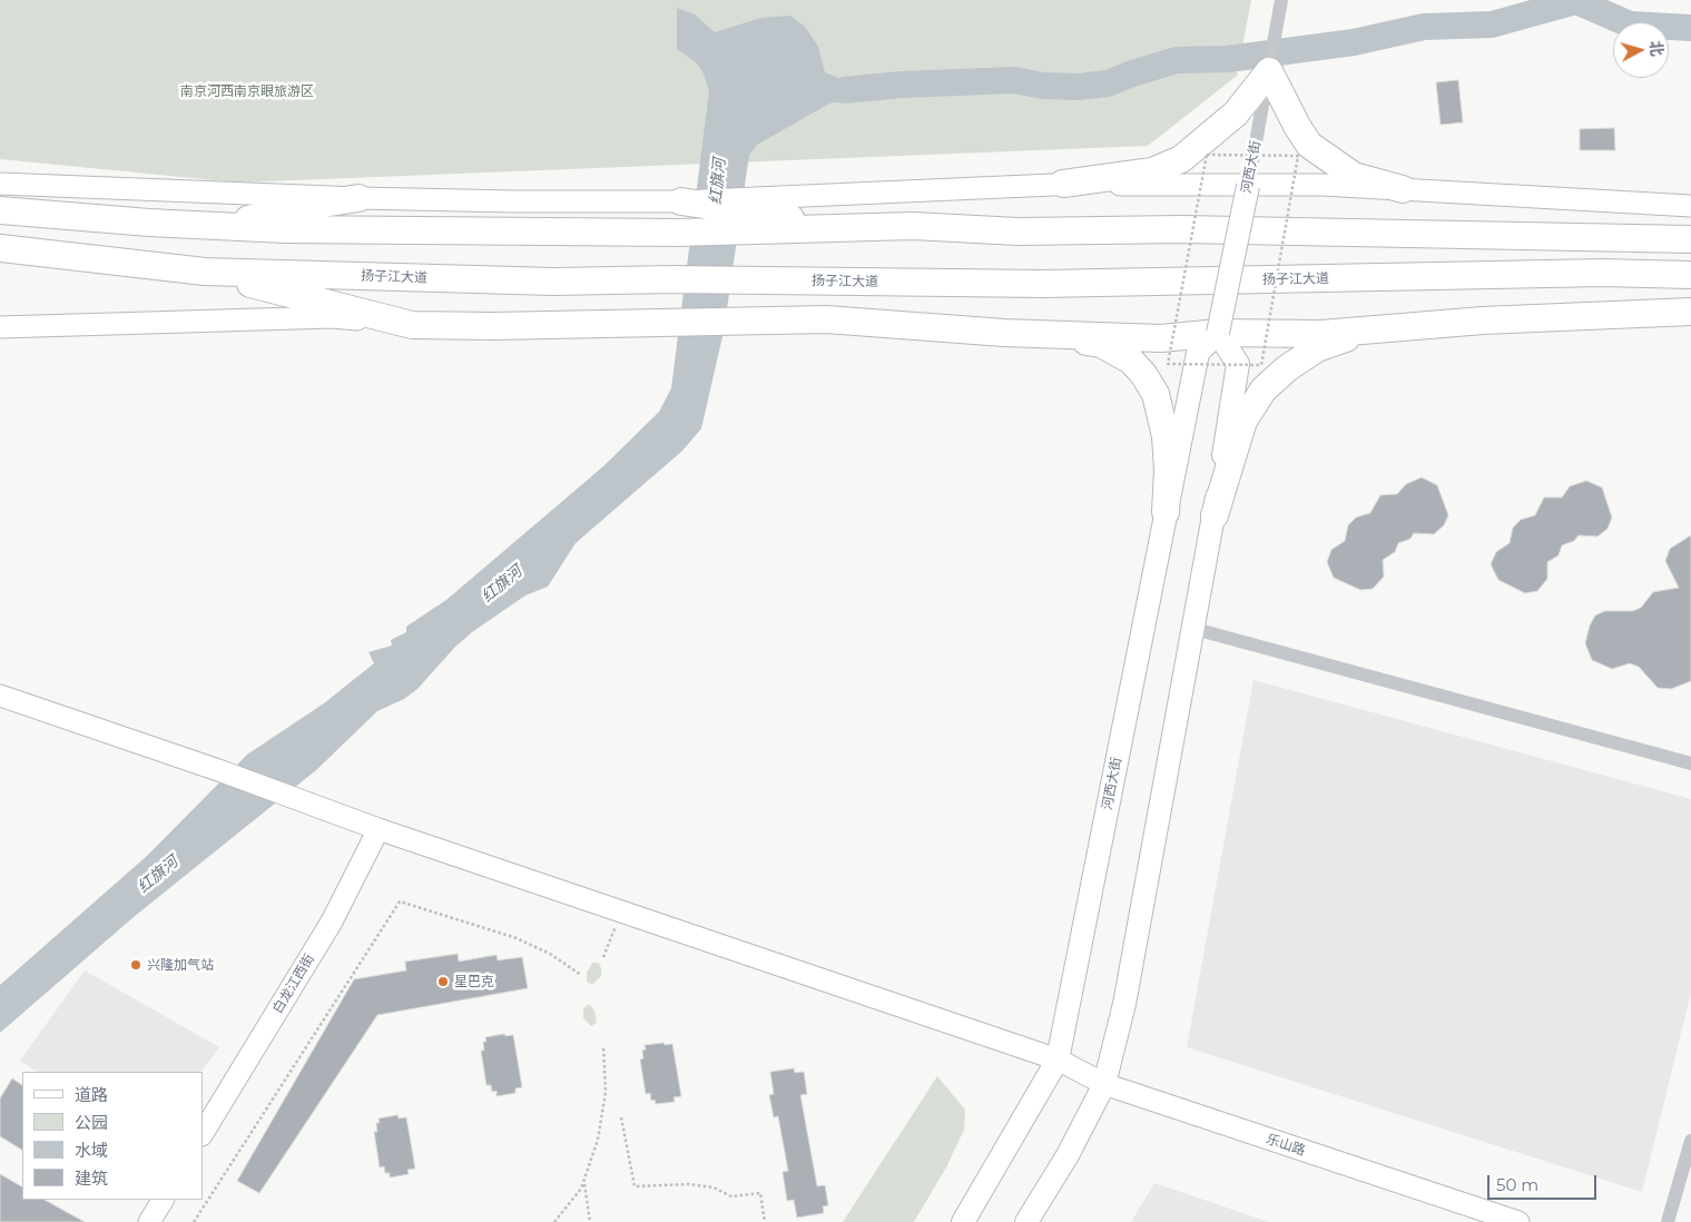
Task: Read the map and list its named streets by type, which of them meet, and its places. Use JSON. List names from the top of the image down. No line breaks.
{"streets":{"highway":["扬子江大道"],"main road":["河西大街"],"street":["白龙江西街","乐山路"]},"crossings":[["河西大街","乐山路"],["白龙江西街","乐山路"]],"water":["红旗河"],"parks":["南京河西南京眼旅游区"],"places":["兴隆加气站","星巴克"],"legend":["道路","公园","水域","建筑"],"scale_bar":"50 m","north":"right"}
